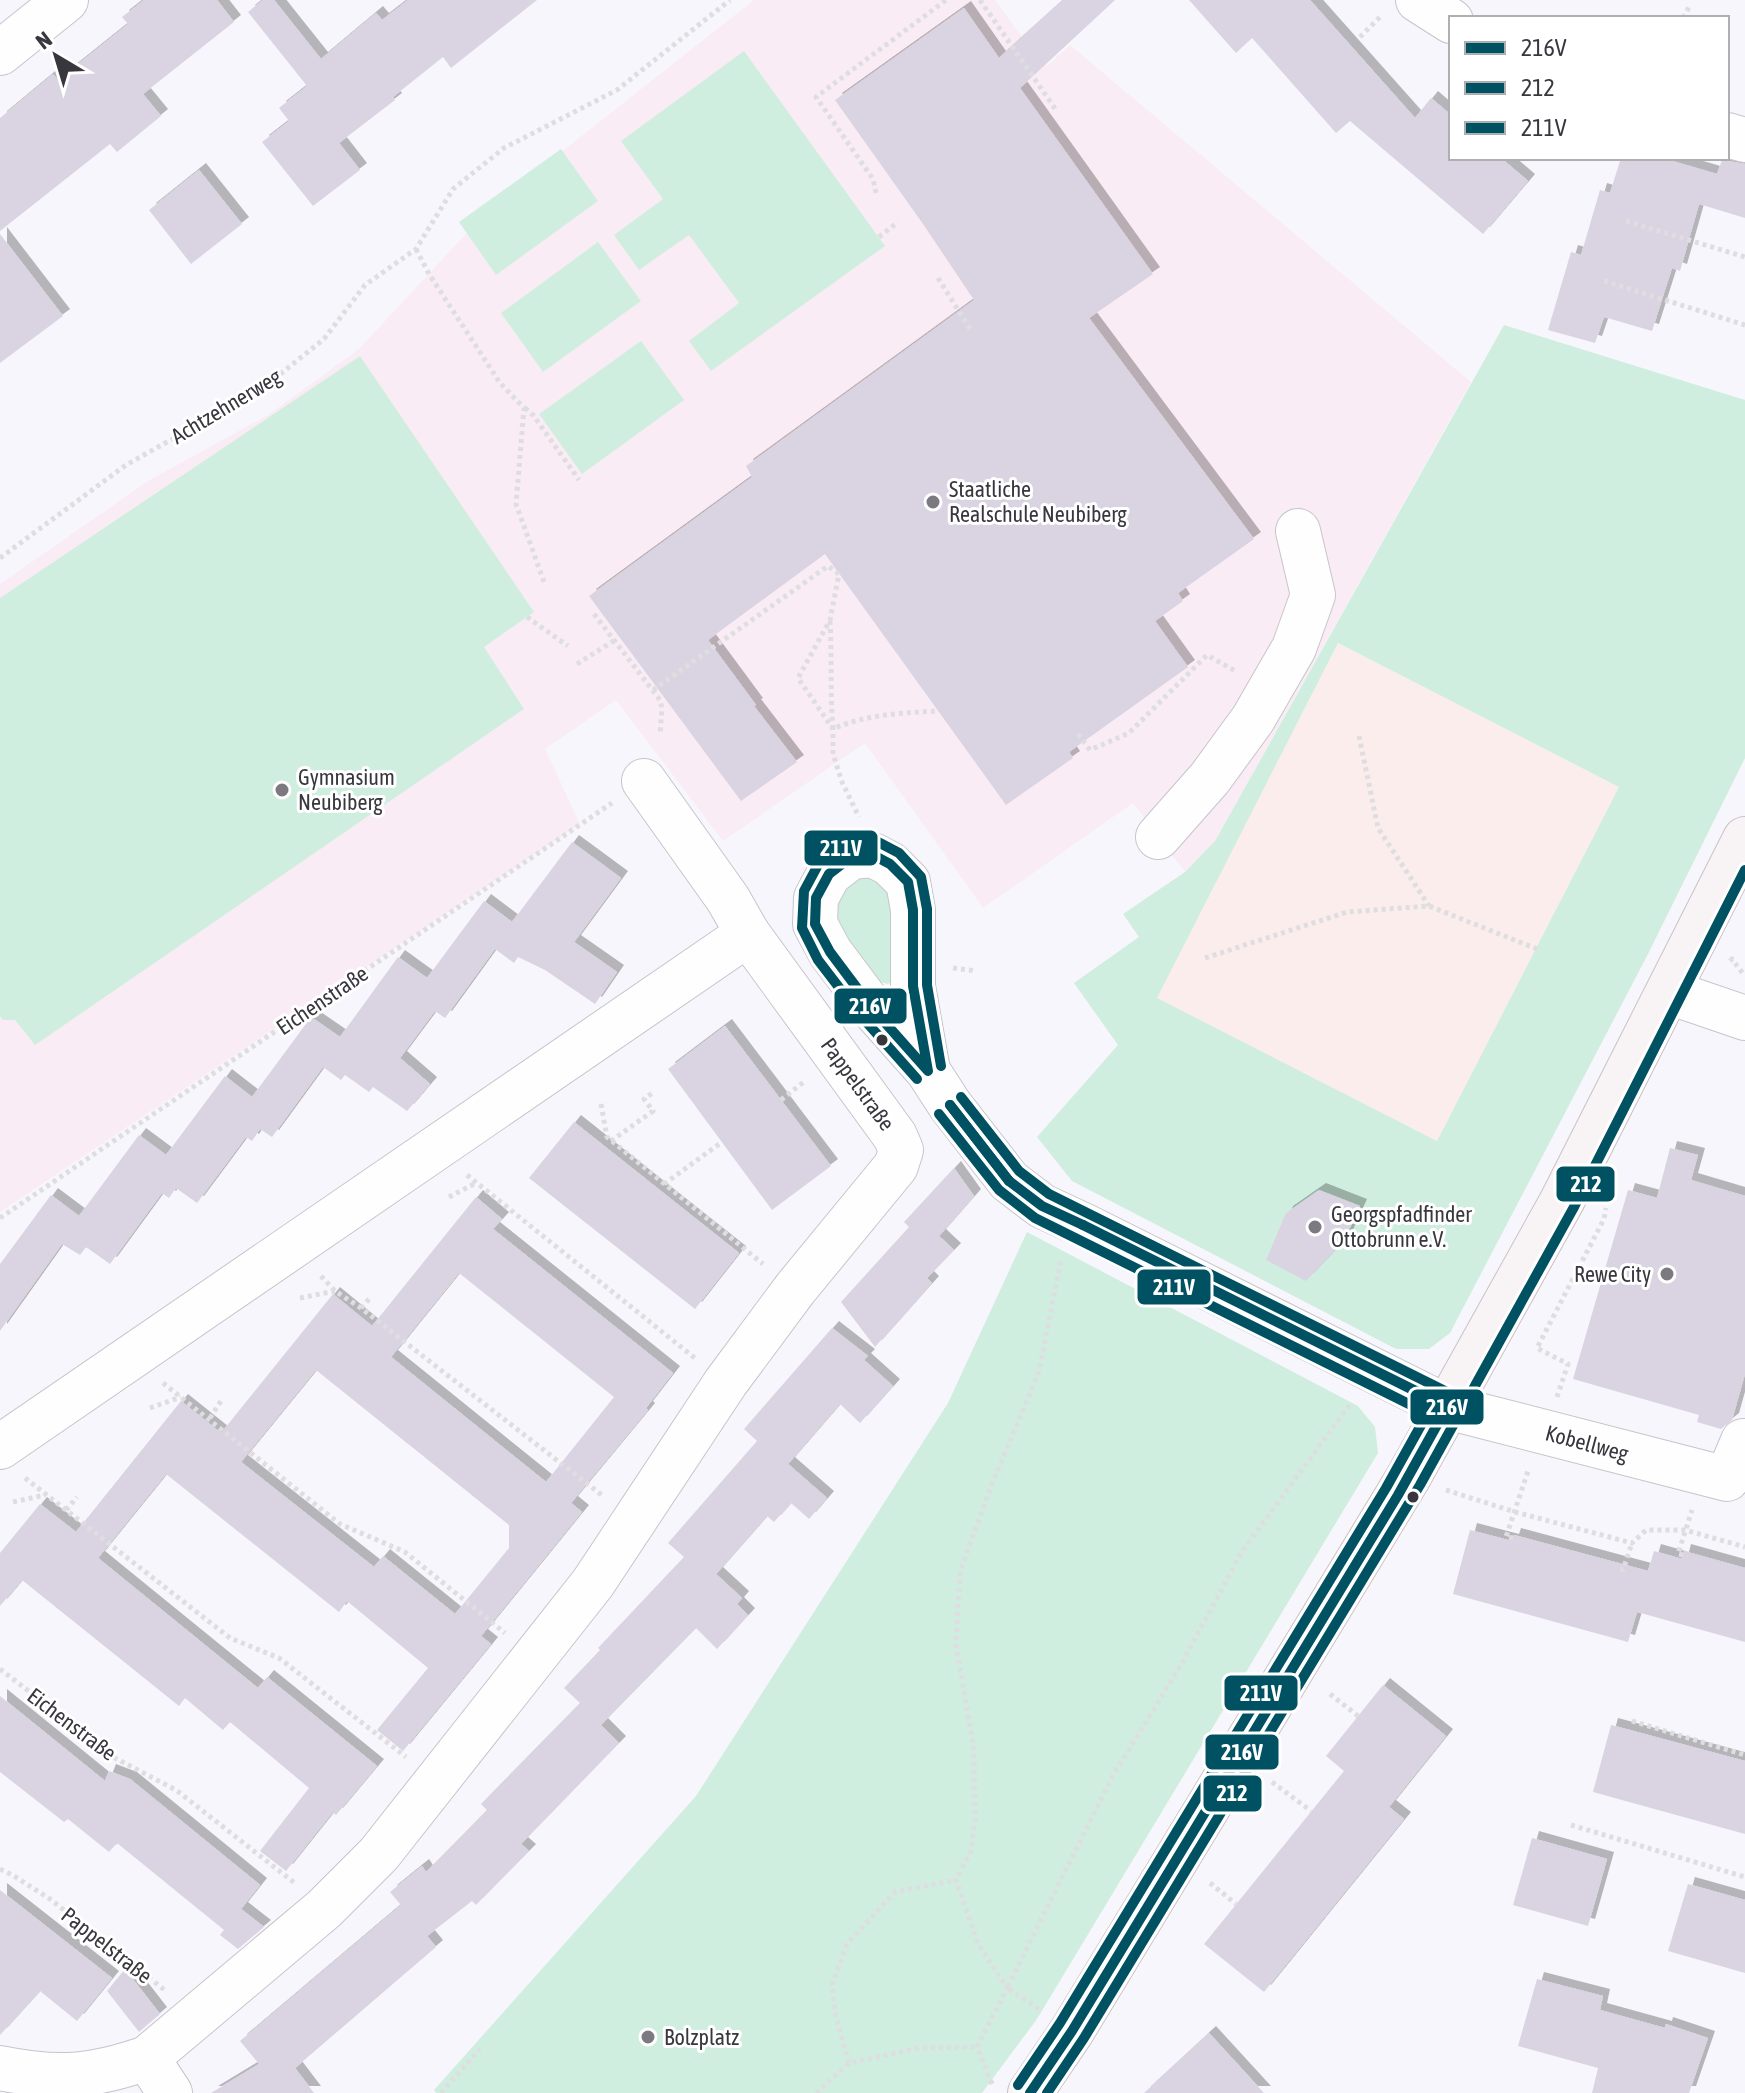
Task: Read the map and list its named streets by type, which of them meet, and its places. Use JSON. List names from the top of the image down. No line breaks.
{"streets":{"street":["Pappelstraße","Kobellweg"],"path":["Achtzehnerweg","Eichenstraße"]},"crossings":[["Eichenstraße","Pappelstraße"]],"places":["Staatliche Realschule Neubiberg","Gymnasium Neubiberg","Georgspfadfinder Ottobrunn e.V.","Rewe City","Bolzplatz"],"lines":["transit line 211V","transit line 216V","transit line 212"],"legend":["216V","212","211V"],"north":"top left"}
